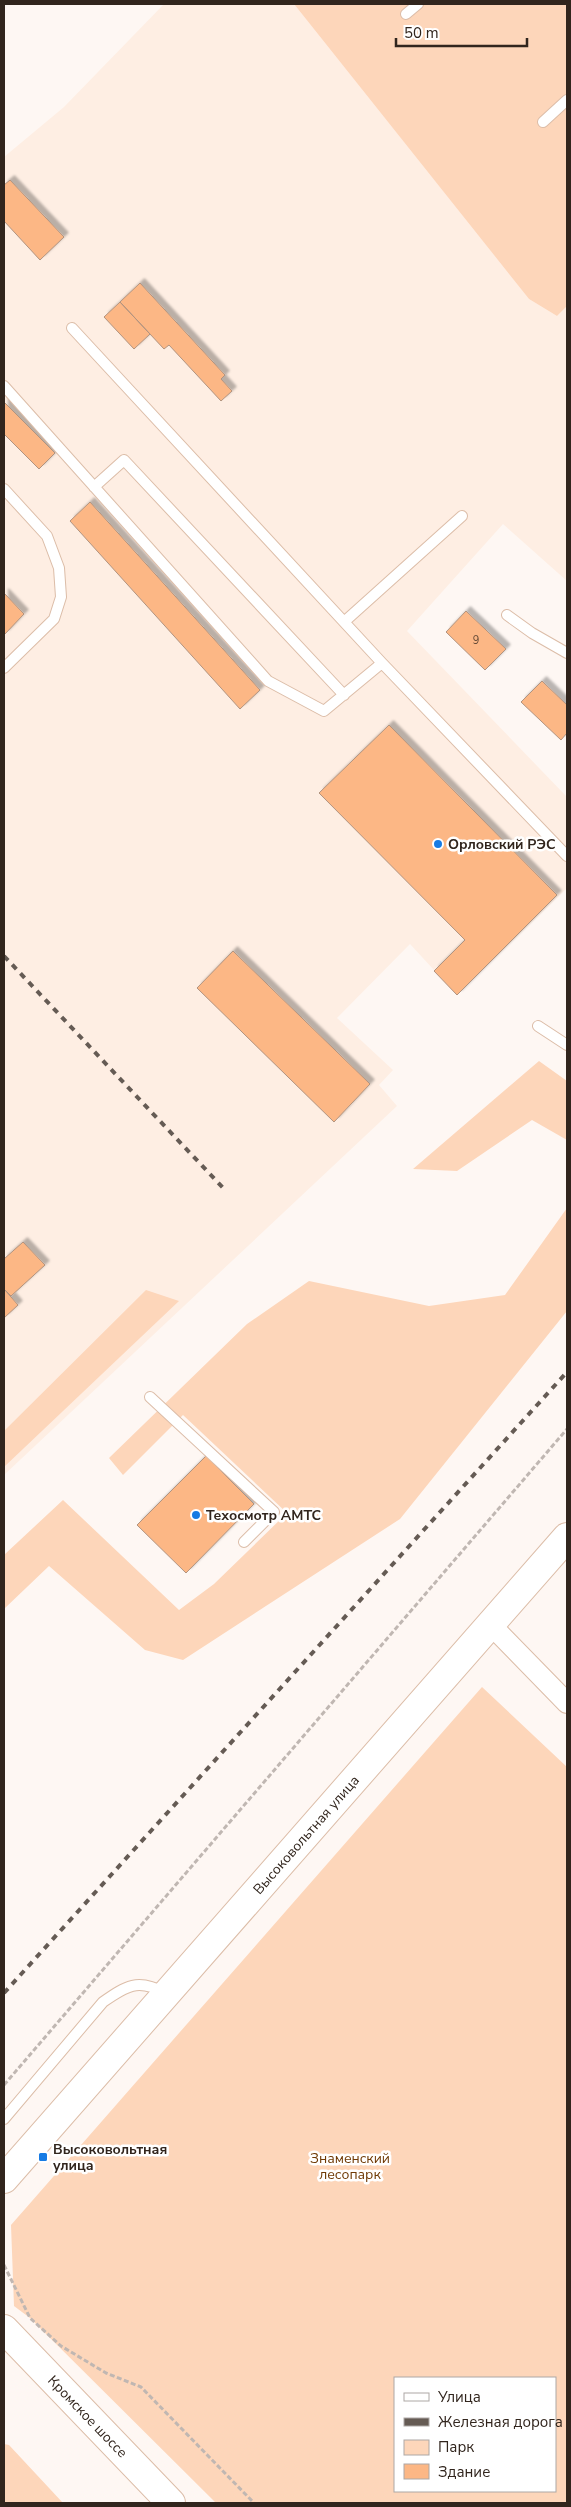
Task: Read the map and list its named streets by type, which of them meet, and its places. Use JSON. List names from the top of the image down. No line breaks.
{"streets":{"main road":["Высоковольтная улица","Кромское шоссе"]},"parks":["Знаменский лесопарк"],"places":{"other":["Орловский РЭС","Техосмотр АМТС"],"transit":["Высоковольтная улица"]},"house_numbers":["9"],"legend":["Улица","Железная дорога","Парк","Здание"],"scale_bar":"50 m"}
